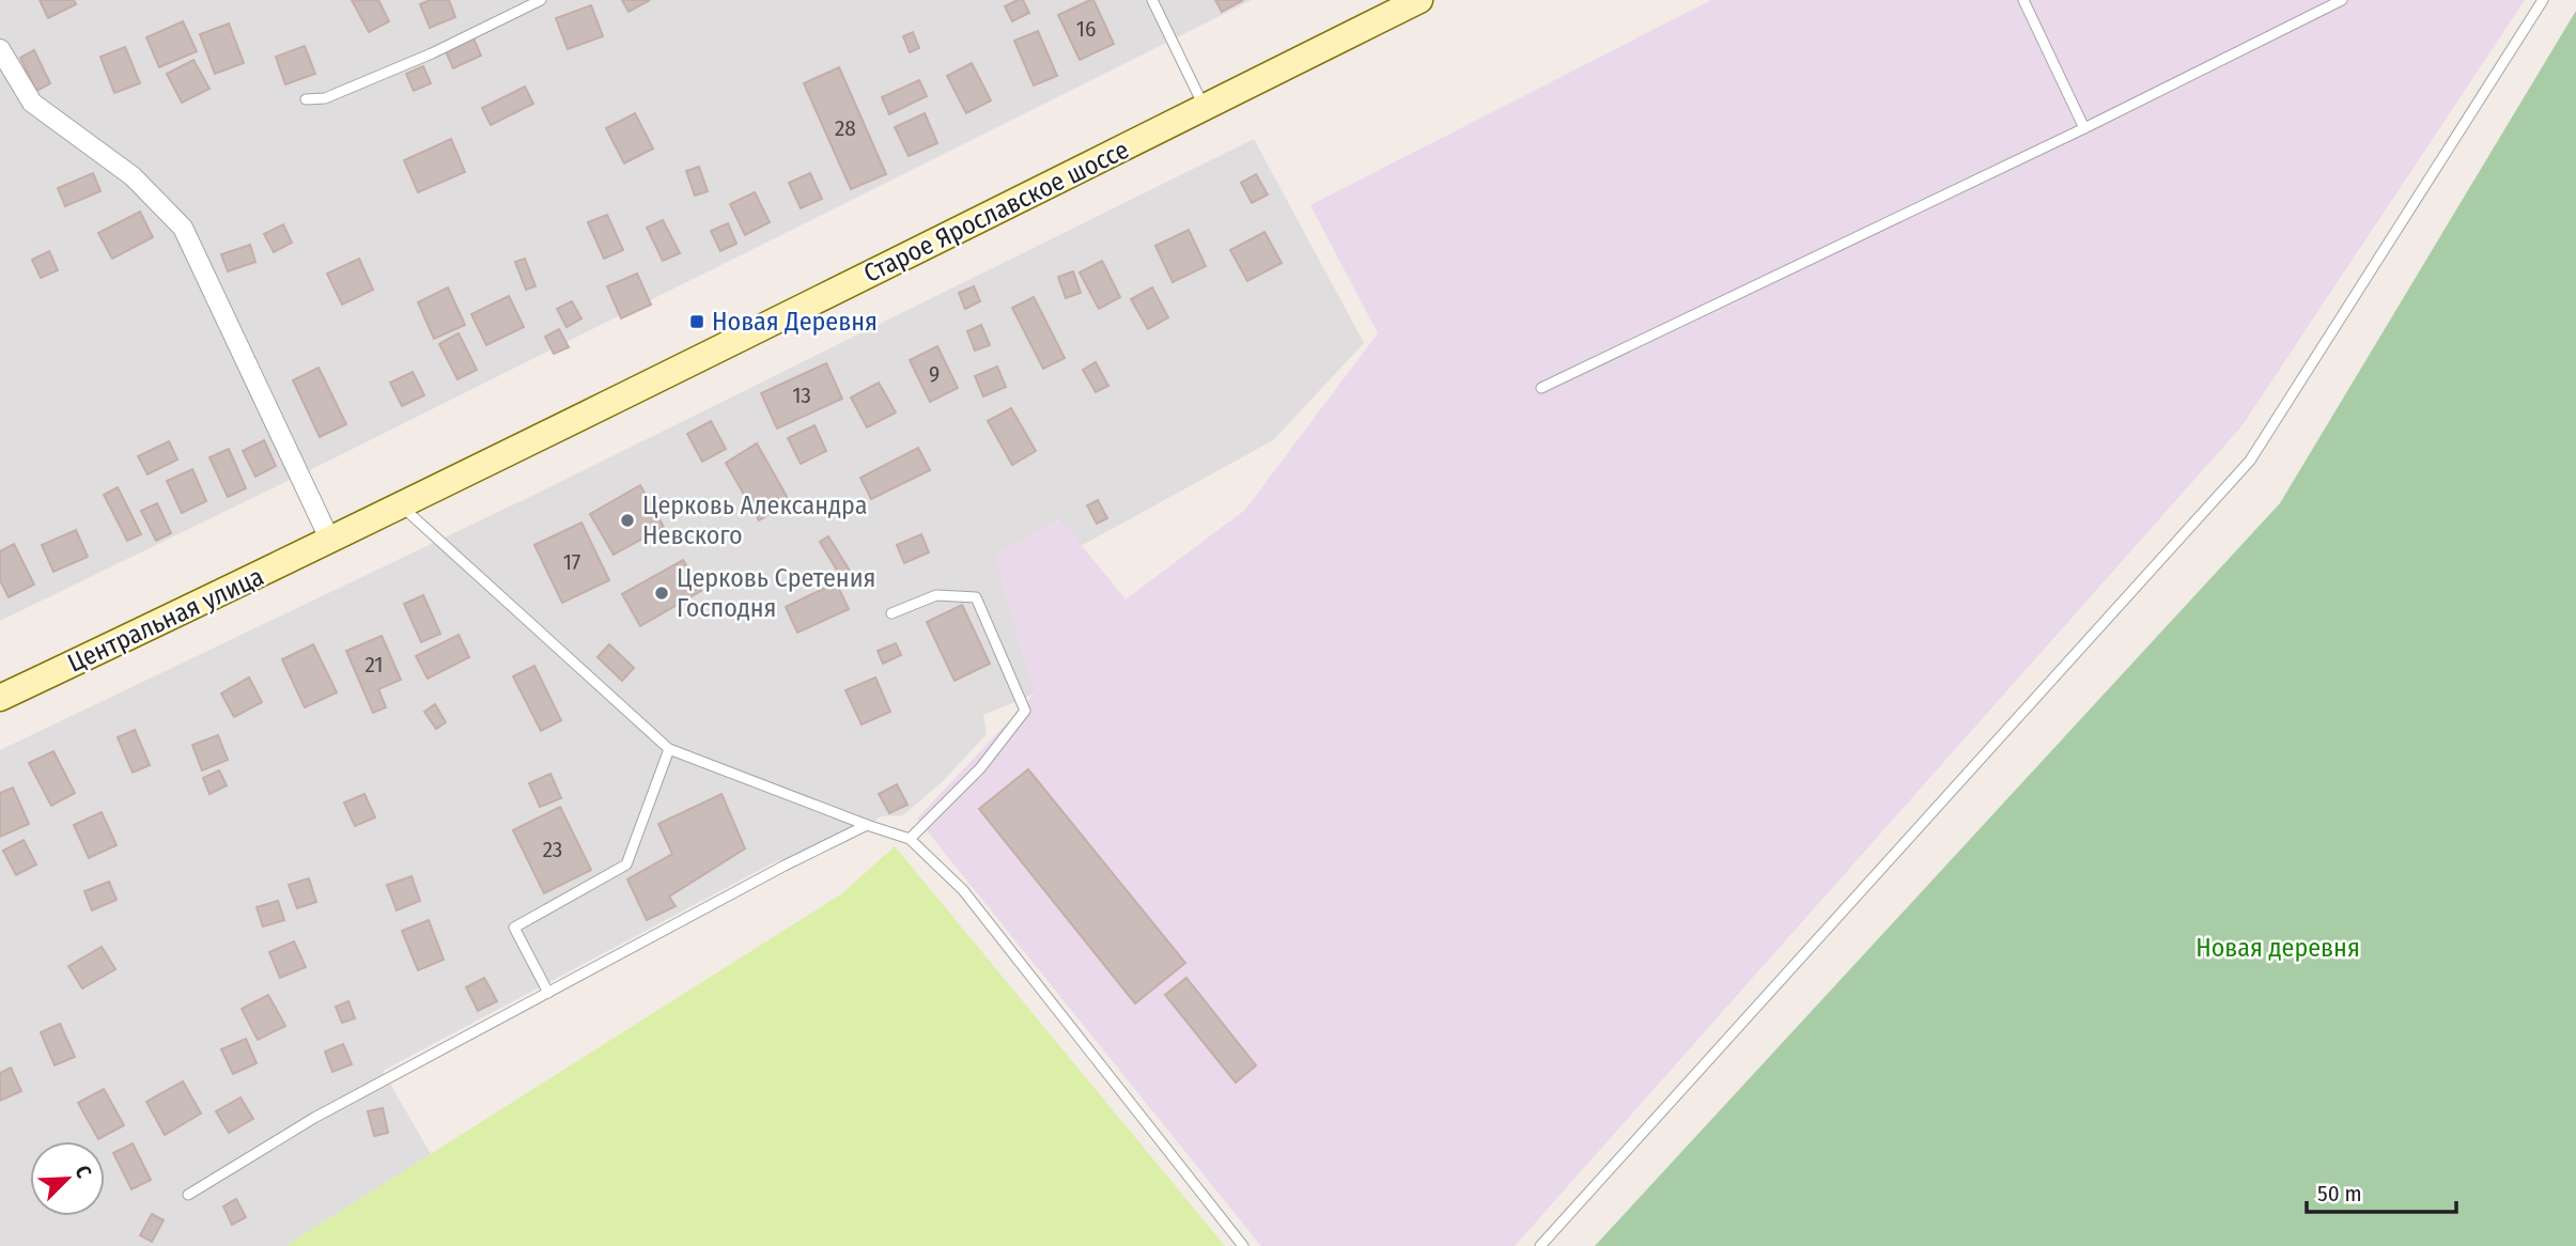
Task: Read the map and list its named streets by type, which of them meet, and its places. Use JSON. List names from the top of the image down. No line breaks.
{"streets":{"main road":["Старое Ярославское шоссе","Центральная улица"]},"crossings":[["Старое Ярославское шоссе","Центральная улица"]],"parks":["Новая деревня"],"places":{"transit":["Новая Деревня"],"other":["Церковь Александра Невского","Церковь Сретения Господня"]},"house_numbers":["16","28","9","13","17","21","23"],"scale_bar":"50 m","north":"top right"}
